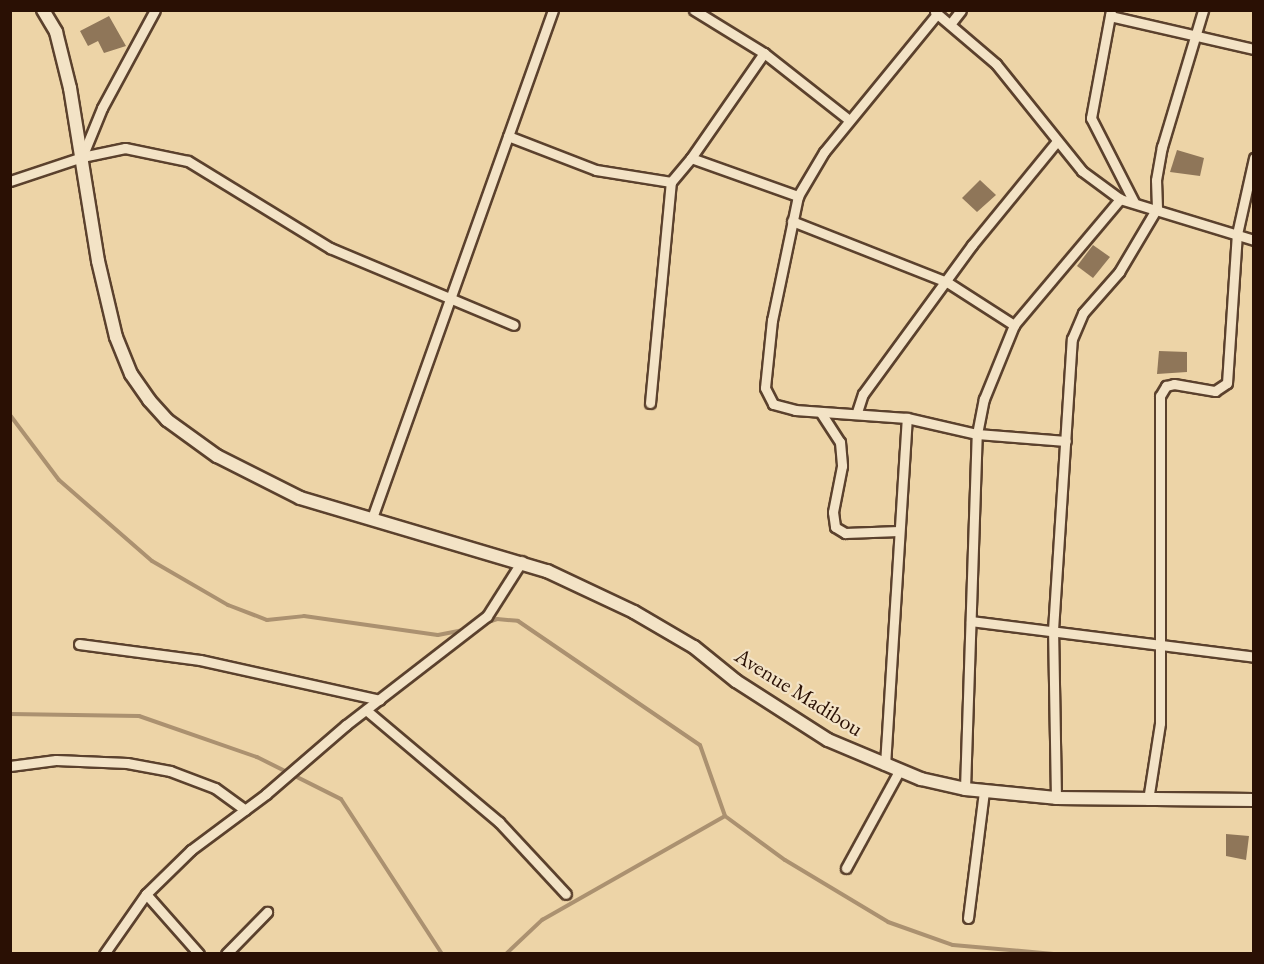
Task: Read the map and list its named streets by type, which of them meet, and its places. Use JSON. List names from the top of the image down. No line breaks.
{"streets":{"street":["Avenue Madibou"]}}
